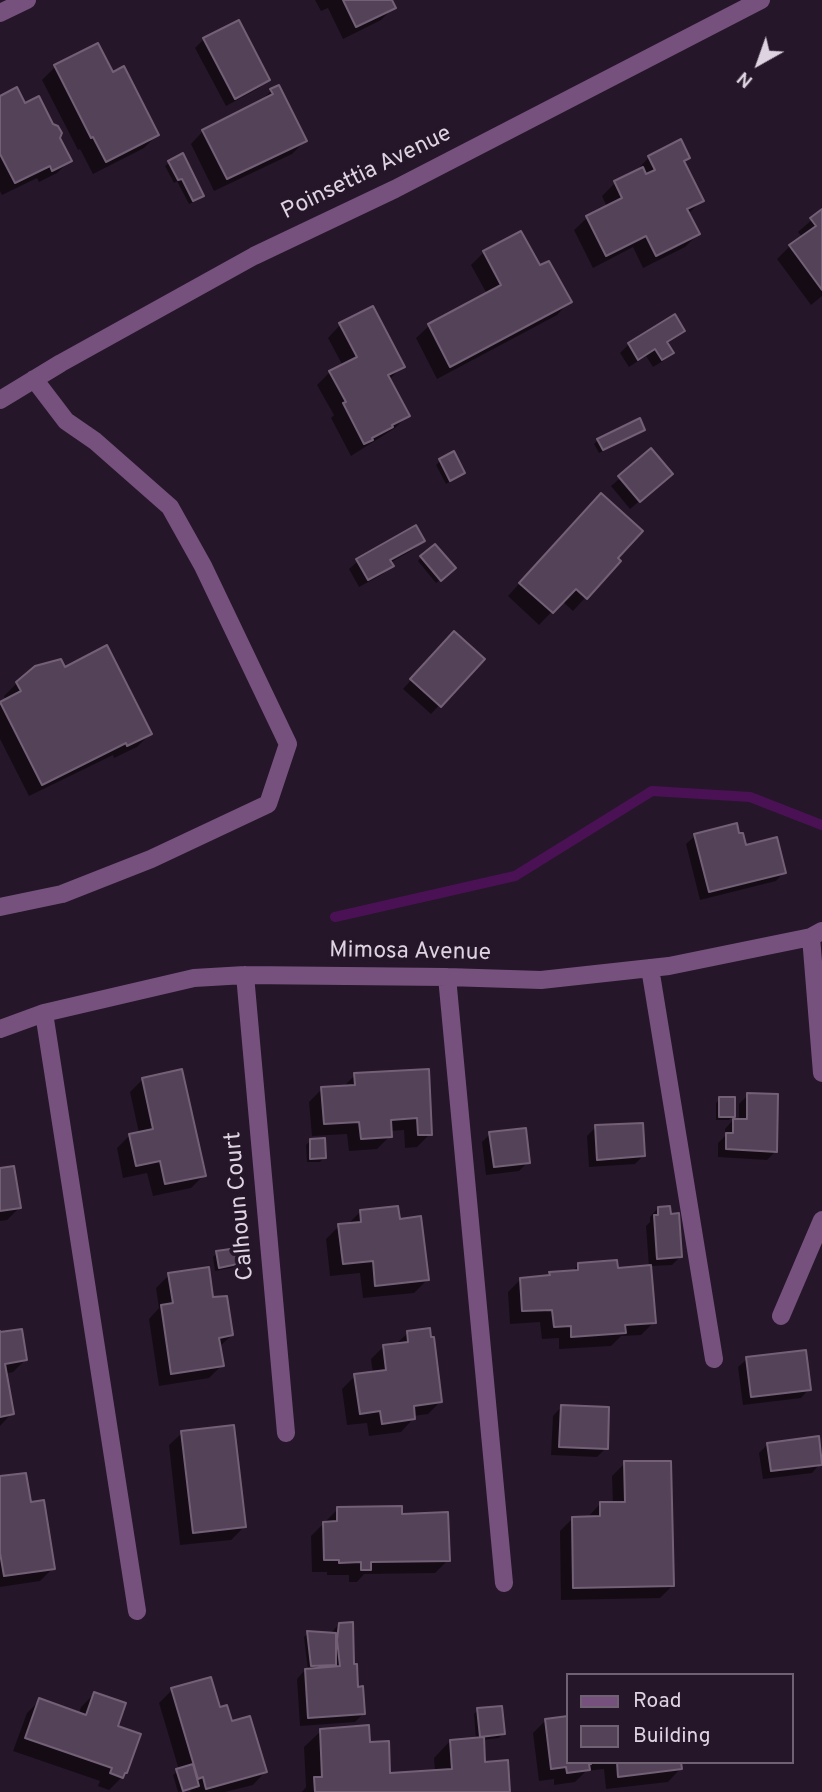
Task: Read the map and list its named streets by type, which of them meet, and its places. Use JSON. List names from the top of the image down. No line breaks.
{"streets":{"street":["Poinsettia Avenue","Mimosa Avenue","Calhoun Court"]},"crossings":[["Mimosa Avenue","Calhoun Court"]],"legend":["Road","Building"],"north":"bottom left"}
